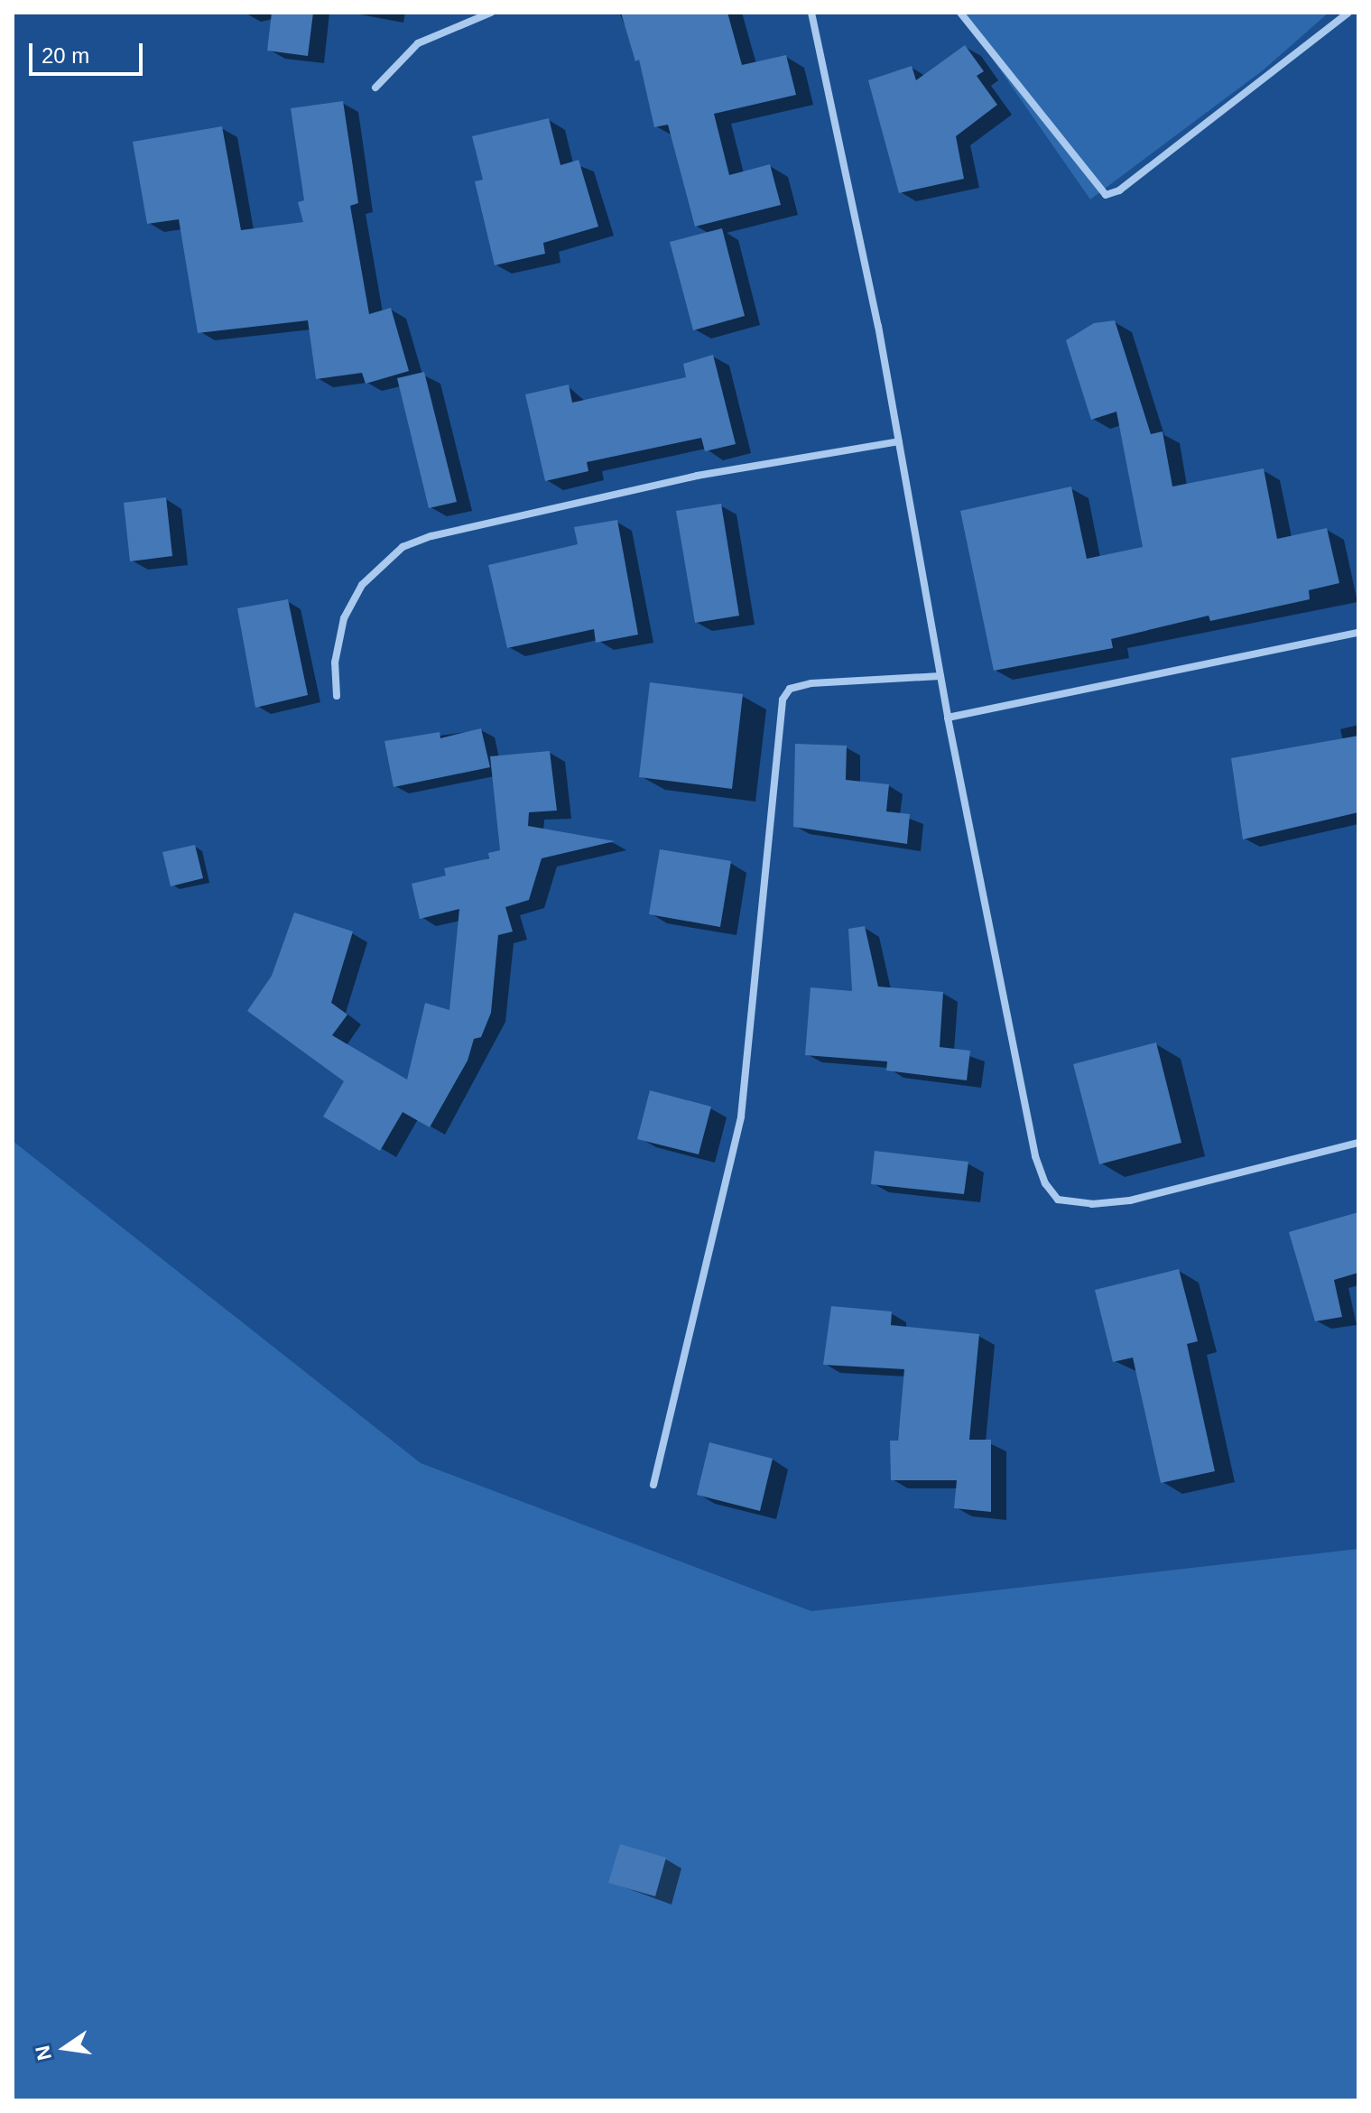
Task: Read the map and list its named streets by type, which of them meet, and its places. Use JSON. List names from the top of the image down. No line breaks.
{"scale_bar":"20 m","north":"left"}
